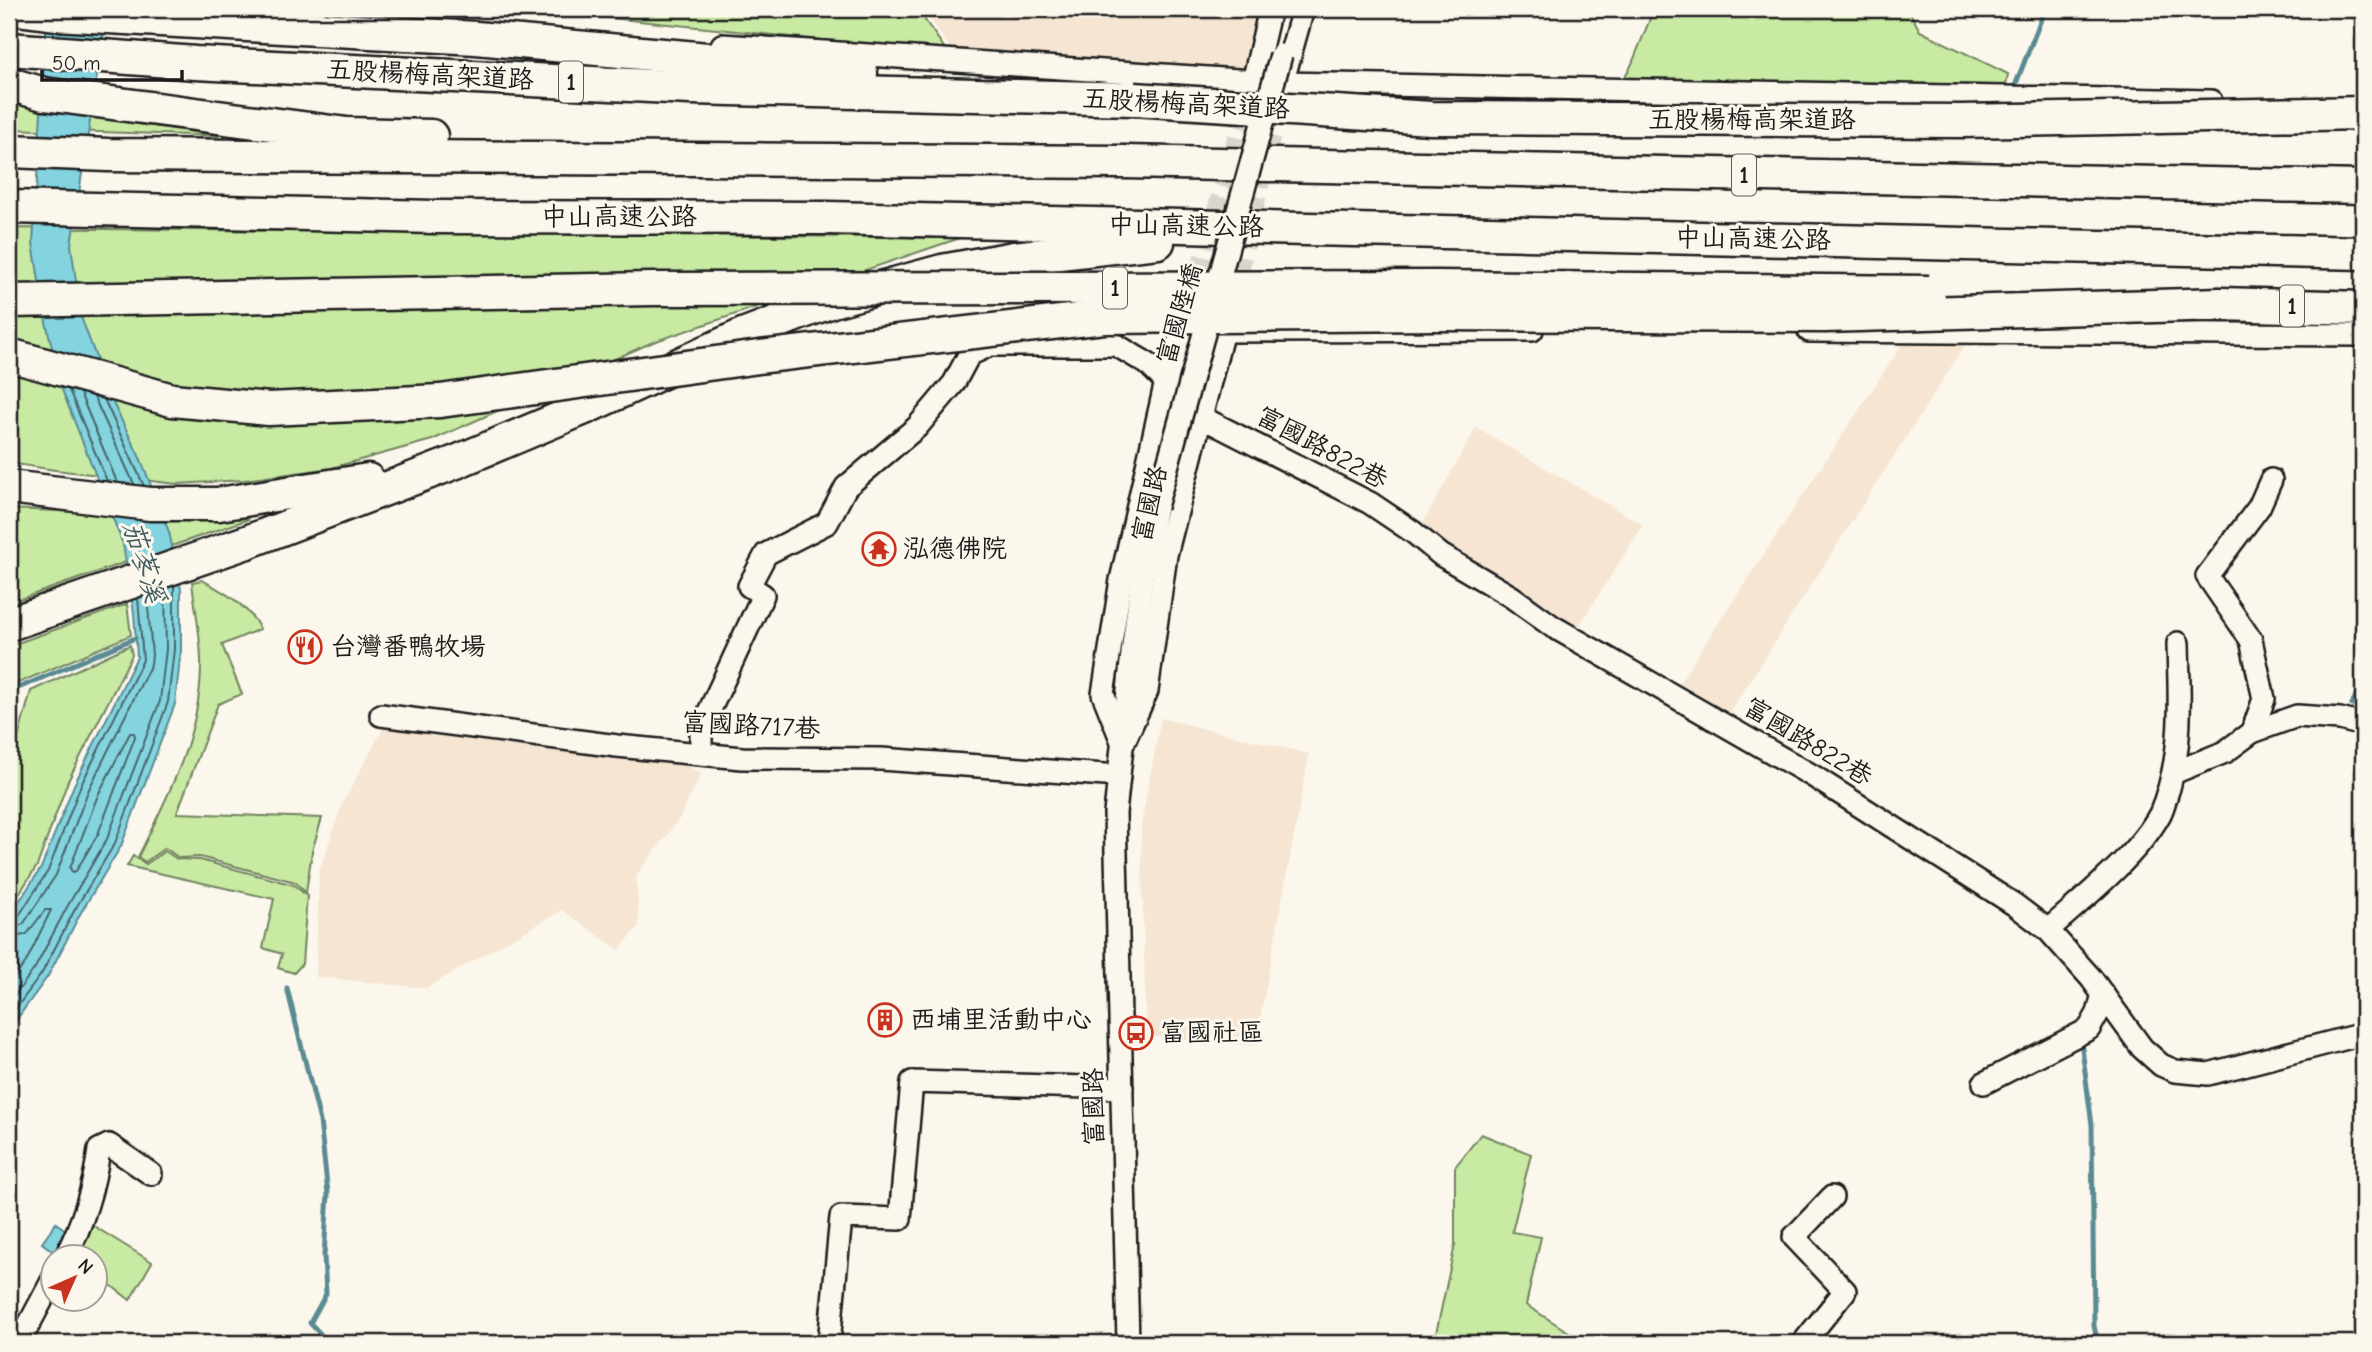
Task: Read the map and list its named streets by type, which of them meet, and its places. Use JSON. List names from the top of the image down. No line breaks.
{"streets":{"highway":["五股楊梅高架道路","1","中山高速公路"],"street":["富國陸橋","富國路822巷","富國路","富國路717巷"]},"crossings":[["富國陸橋","富國路"],["富國路822巷","富國路"],["富國路822巷","富國路717巷"],["富國路","富國路717巷"]],"water":["茄苳溪"],"places":{"temple":["泓德佛院"],"restaurant":["台灣番鴨牧場"],"building":["西埔里活動中心"],"bus stop":["富國社區"]},"scale_bar":"50 m","north":"top right"}
